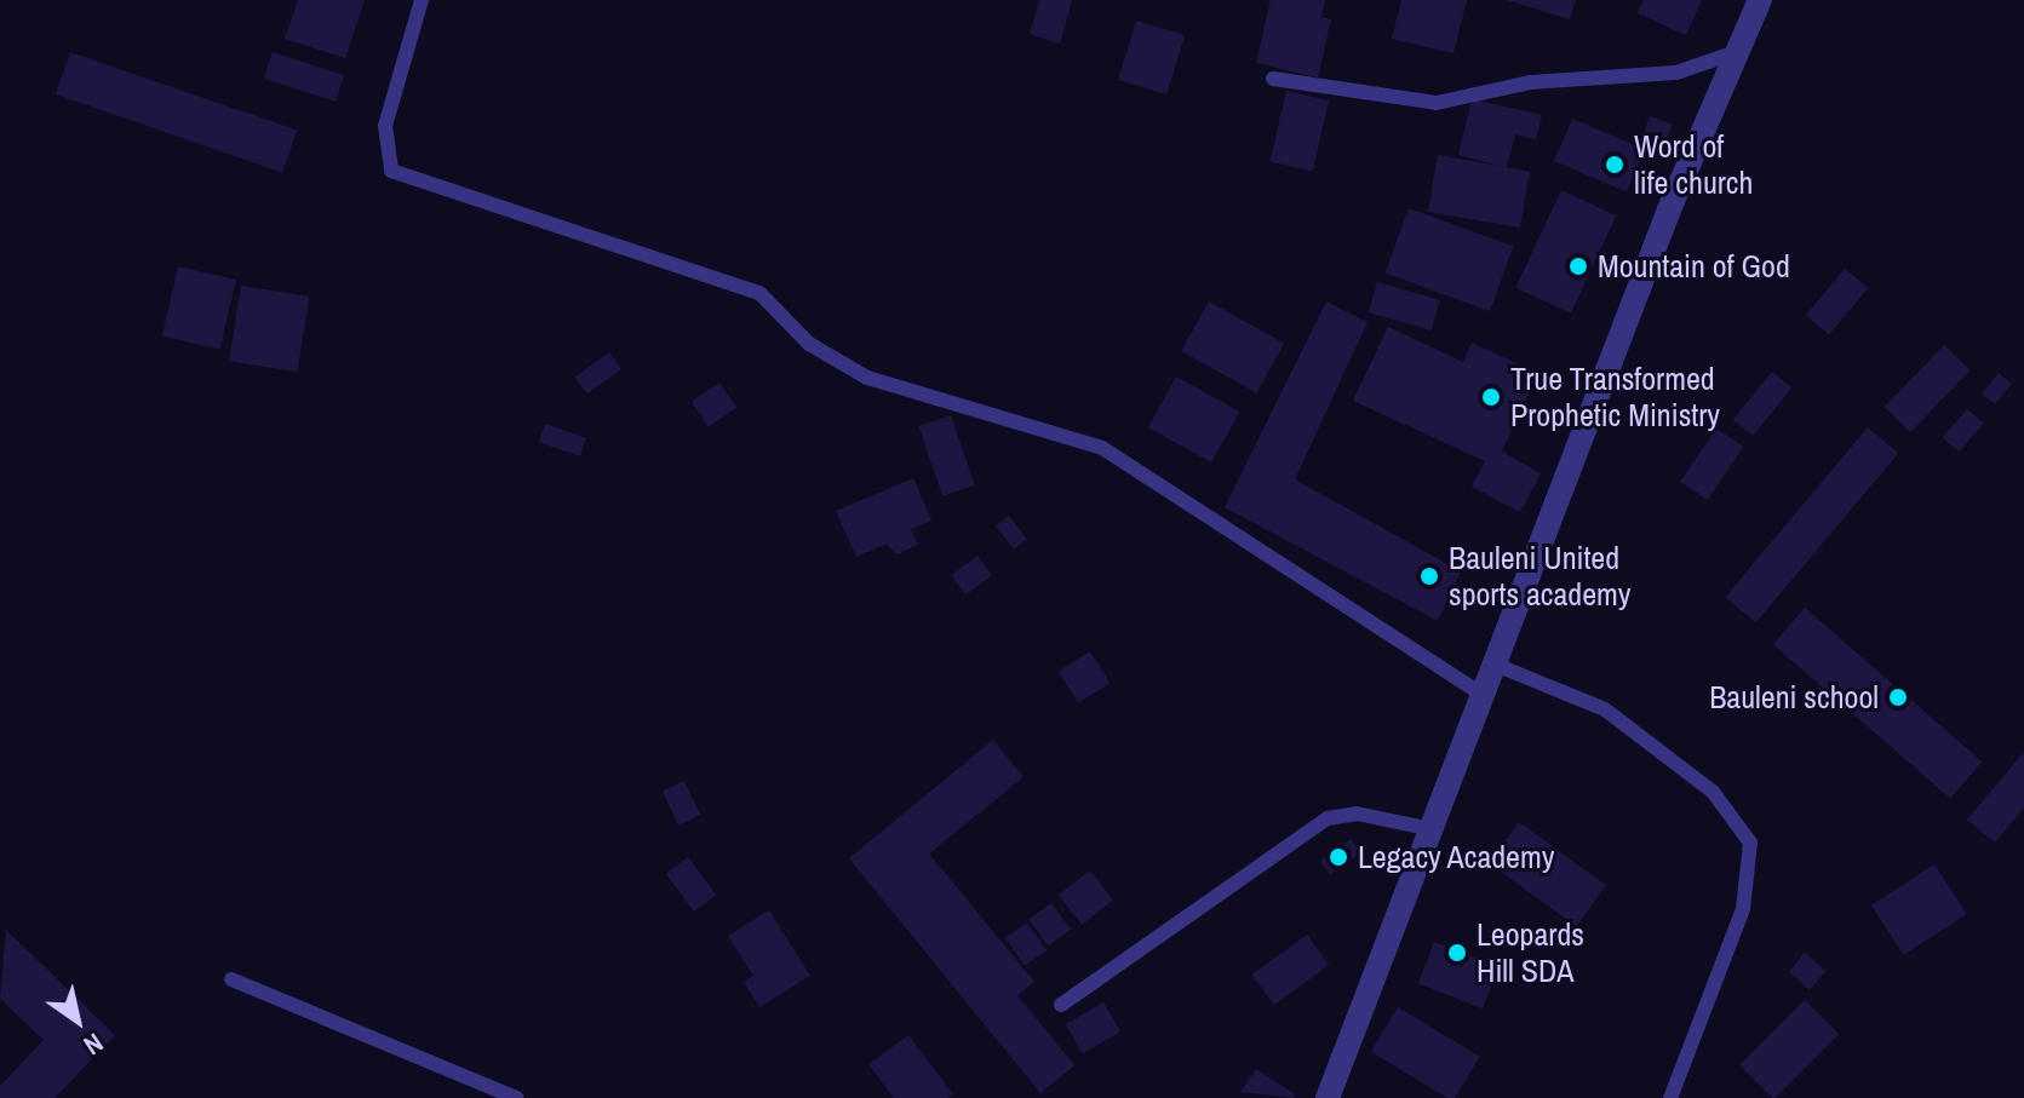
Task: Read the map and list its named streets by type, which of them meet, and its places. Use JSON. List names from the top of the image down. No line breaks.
{"places":["Word of life church","Mountain of God","True Transformed Prophetic Ministry","Bauleni United sports academy","Bauleni school","Legacy Academy","Leopards Hill SDA"],"north":"bottom right"}
